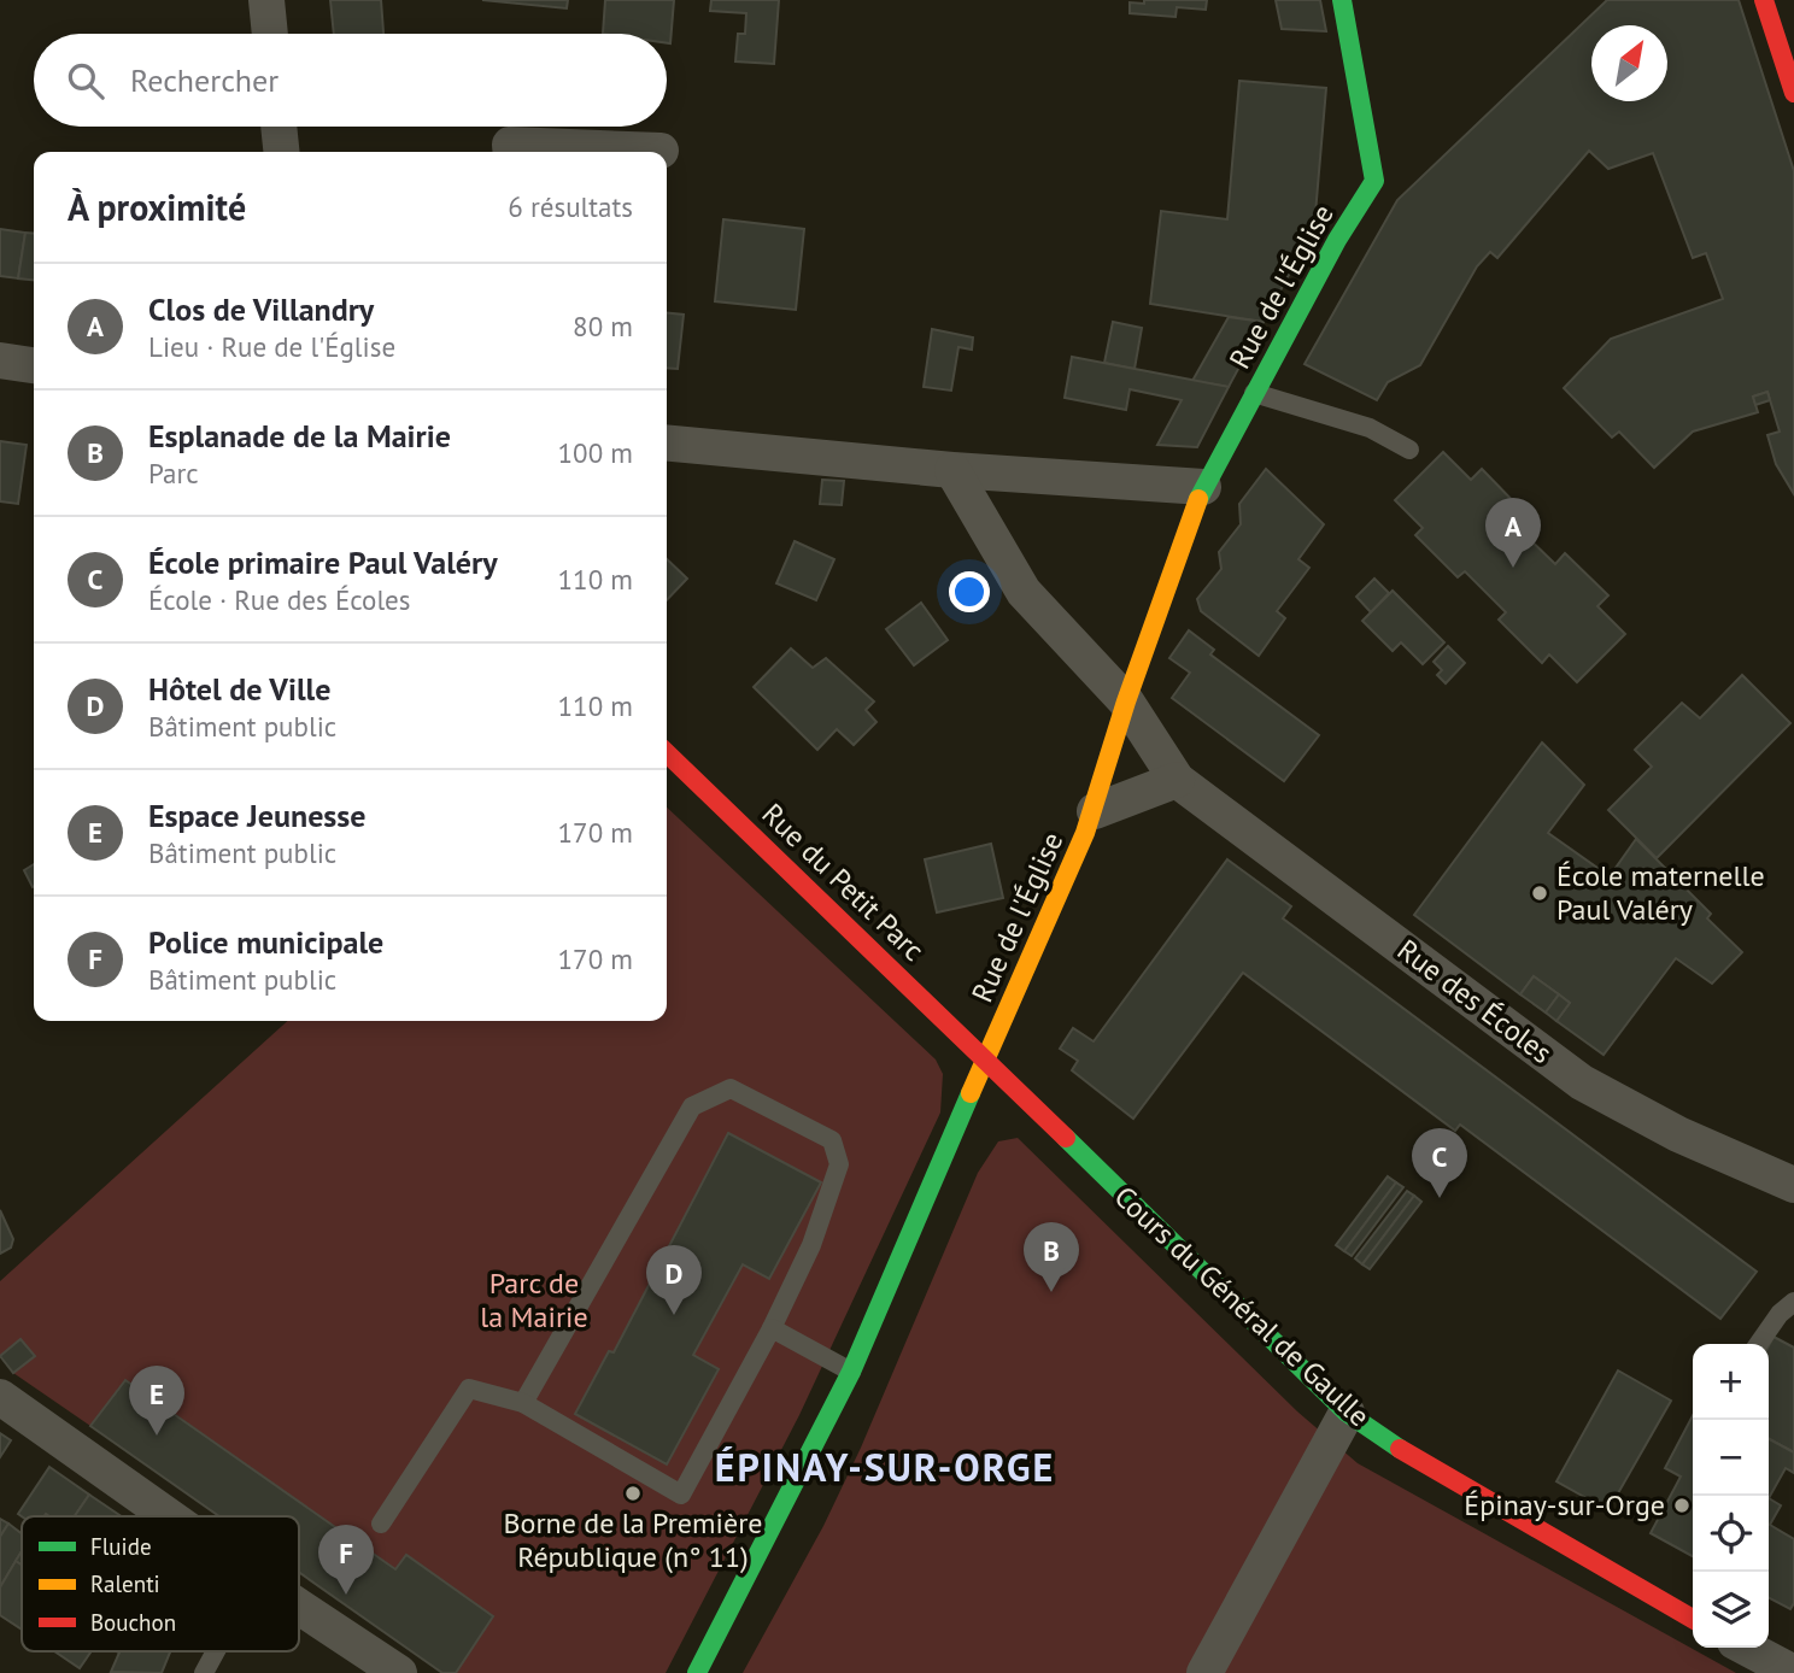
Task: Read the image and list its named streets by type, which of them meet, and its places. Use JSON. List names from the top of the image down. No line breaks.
{"streets":{"street":["Rue de l'Église","Rue du Petit Parc","Rue des Écoles","Cours du Général de Gaulle"]},"crossings":[["Rue de l'Église","Rue du Petit Parc"],["Rue de l'Église","Rue des Écoles"],["Rue de l'Église","Cours du Général de Gaulle"],["Rue du Petit Parc","Cours du Général de Gaulle"]],"districts":["ÉPINAY-SUR-ORGE"],"parks":["Parc de la Mairie"],"places":["École maternelle Paul Valéry","Borne de la Première République (n° 11)","Épinay-sur-Orge"],"legend":["Fluide","Ralenti","Bouchon"],"north":"top right","page":{"search":"Rechercher","heading":["À proximité","6 résultats"],"list":[{"mark":"A","name":"Clos de Villandry","note":"Lieu · Rue de l'Église","value":"80 m"},{"mark":"B","name":"Esplanade de la Mairie","note":"Parc","value":"100 m"},{"mark":"C","name":"École primaire Paul Valéry","note":"École · Rue des Écoles","value":"110 m"},{"mark":"D","name":"Hôtel de Ville","note":"Bâtiment public","value":"110 m"},{"mark":"E","name":"Espace Jeunesse","note":"Bâtiment public","value":"170 m"},{"mark":"F","name":"Police municipale","note":"Bâtiment public","value":"170 m"}],"pins":["A","C","B","D","E","F"],"map_buttons":["+","−"]}}
